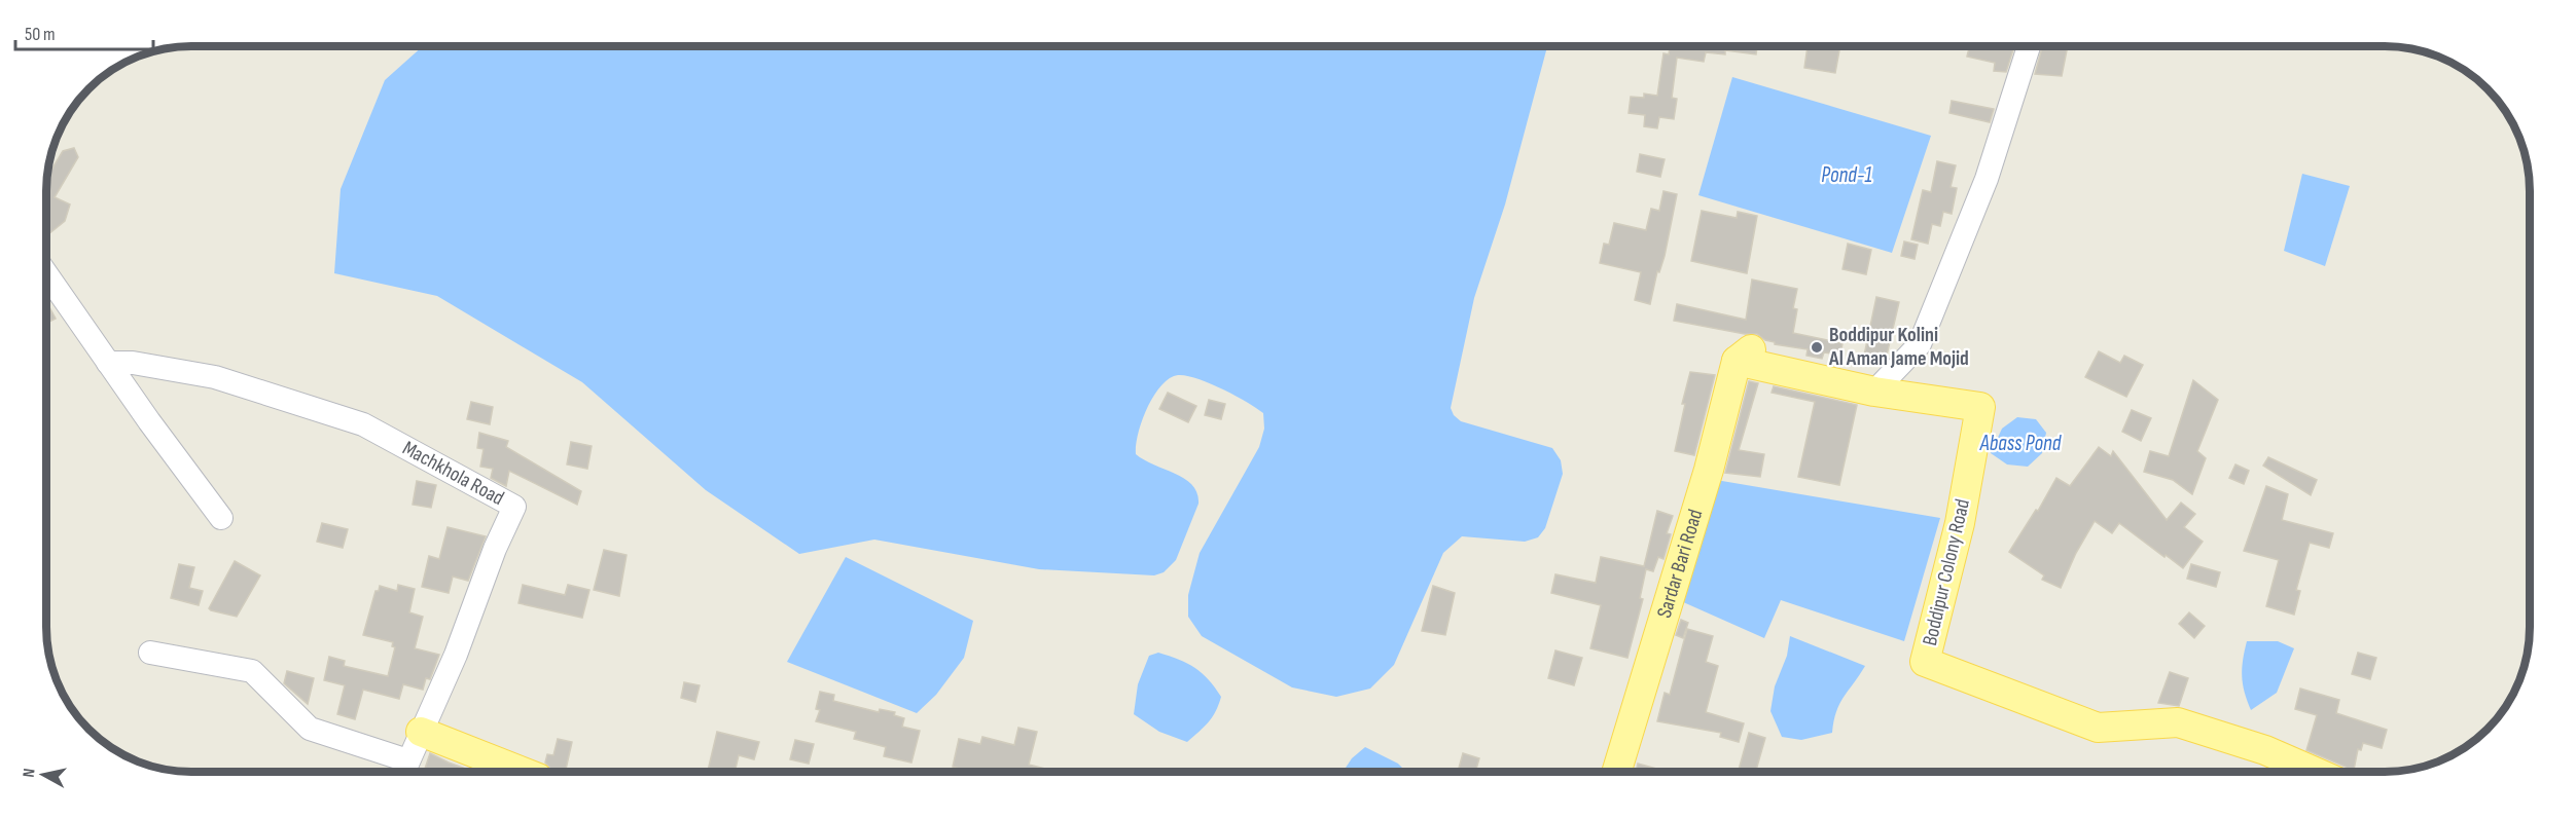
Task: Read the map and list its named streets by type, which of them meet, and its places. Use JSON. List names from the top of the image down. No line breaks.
{"streets":{"main road":["Sardar Bari Road","Boddipur Colony Road"],"street":["Machkhola Road"]},"crossings":[["Sardar Bari Road","Boddipur Colony Road"]],"water":["Pond-1","Abass Pond"],"places":["Boddipur Kolini Al Aman Jame Mojid"],"scale_bar":"50 m","north":"left"}
